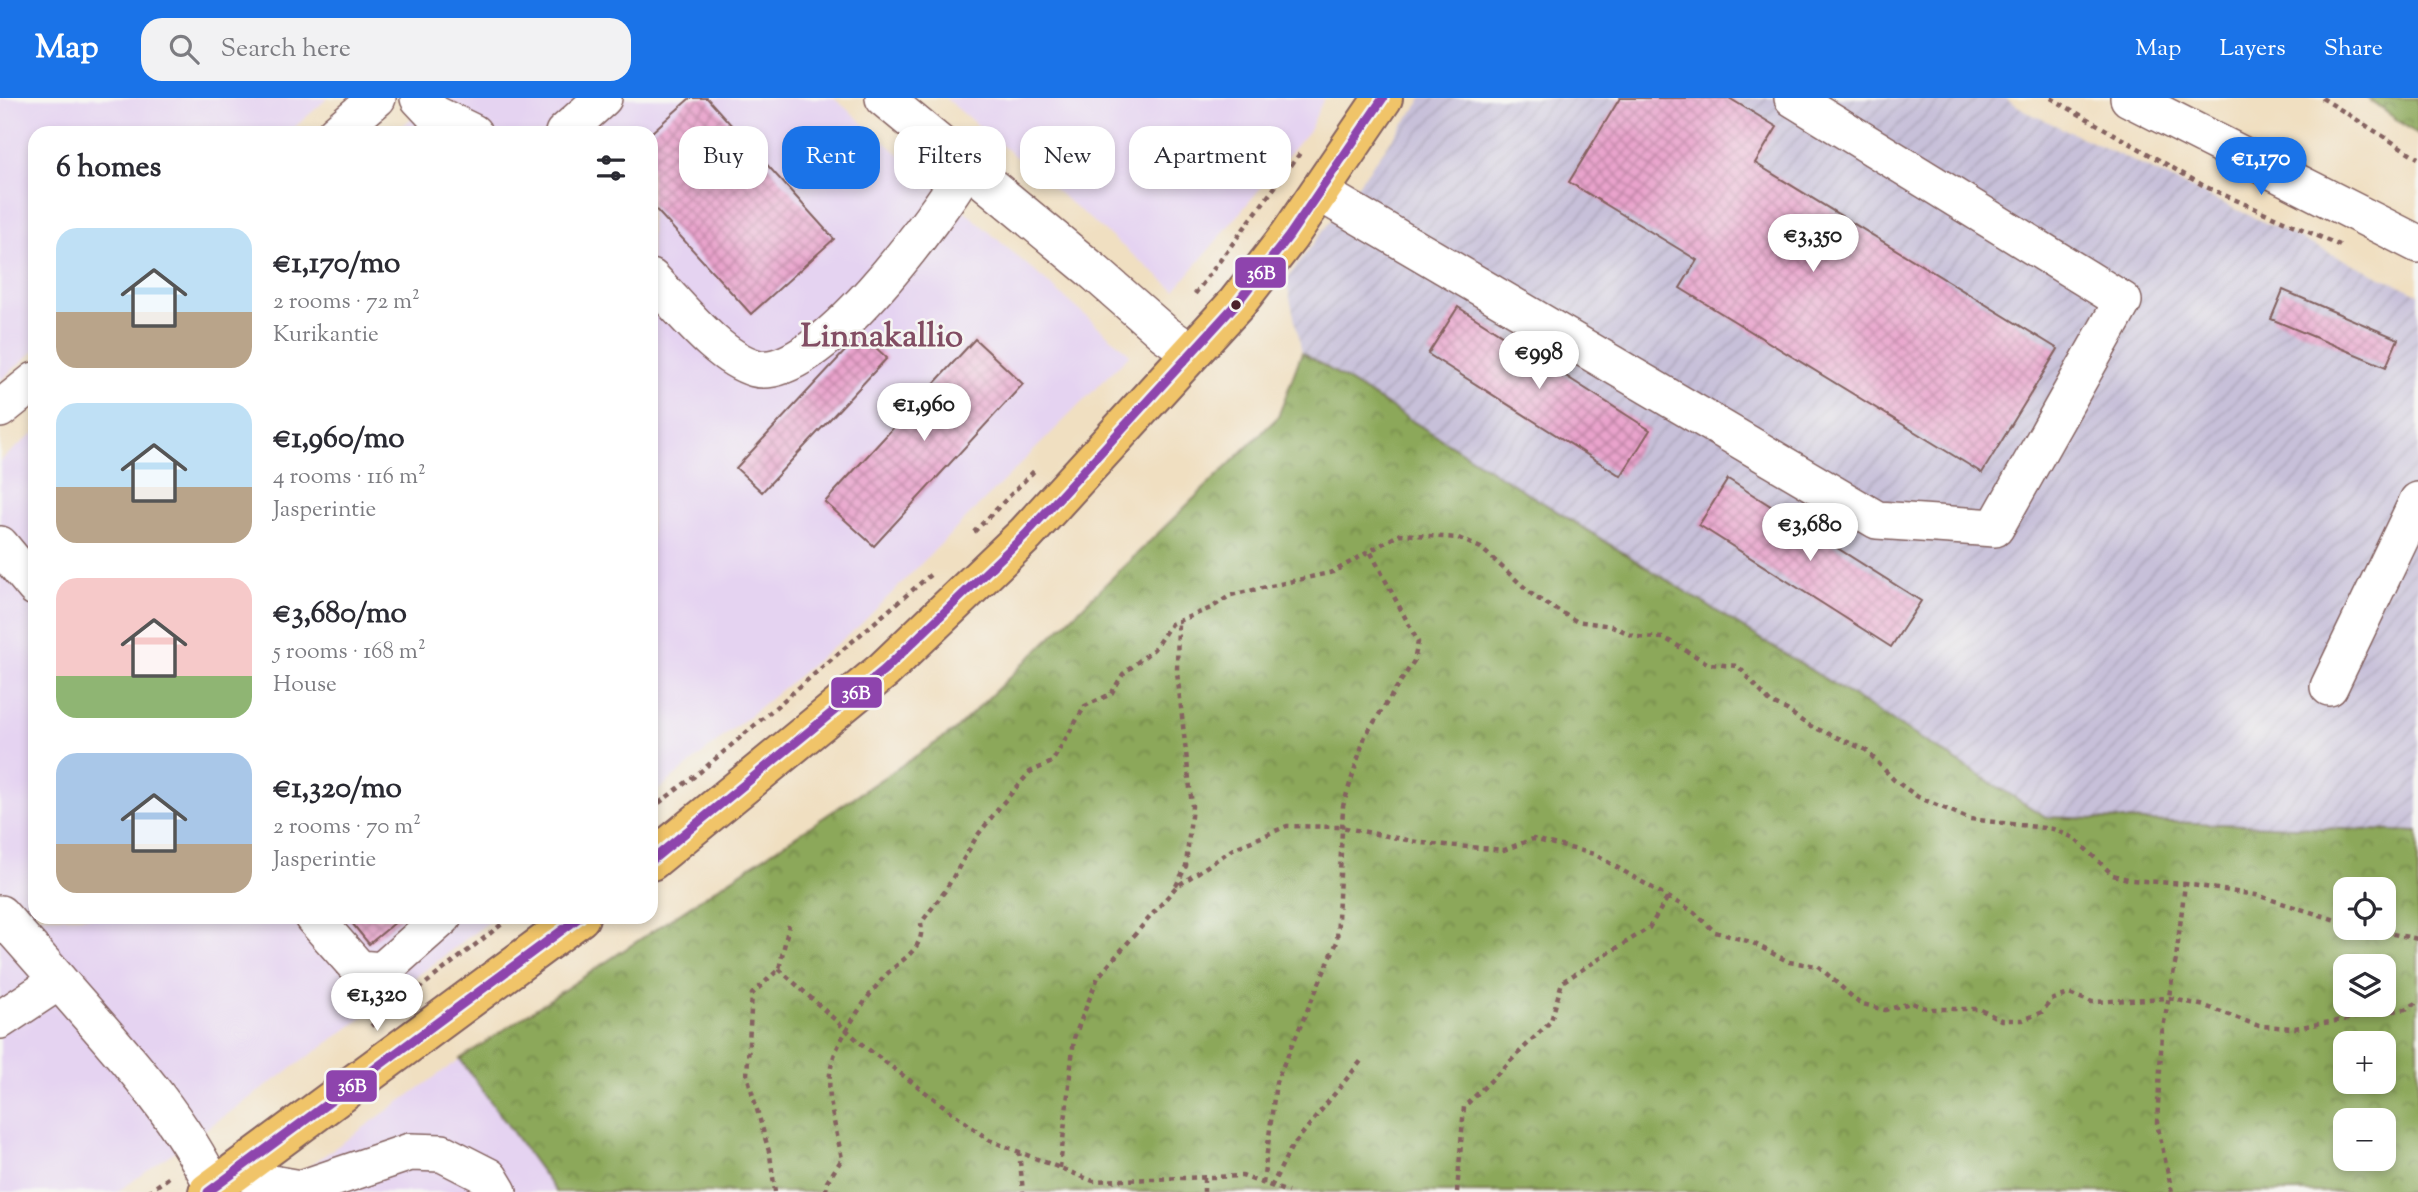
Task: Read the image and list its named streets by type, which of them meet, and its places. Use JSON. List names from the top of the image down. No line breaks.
{"districts":["Linnakallio"],"lines":["transit line 36B"],"page":{"header":"Map","search":"Search here","nav":["Map","Layers","Share"],"chip":["Buy","Rent","Filters","New","Apartment"],"heading":"6 homes","price":["€1,170","€3,350","€998","€1,960","€3,680","€1,320"],"list":[{"name":"€1,170/mo","note":"2 rooms · 72 m² · Kurikantie"},{"name":"€1,960/mo","note":"4 rooms · 116 m² · Jasperintie"},{"name":"€3,680/mo","note":"5 rooms · 168 m² · House"},{"name":"€1,320/mo","note":"2 rooms · 70 m² · Jasperintie"}],"map_buttons":["+","−"]}}
